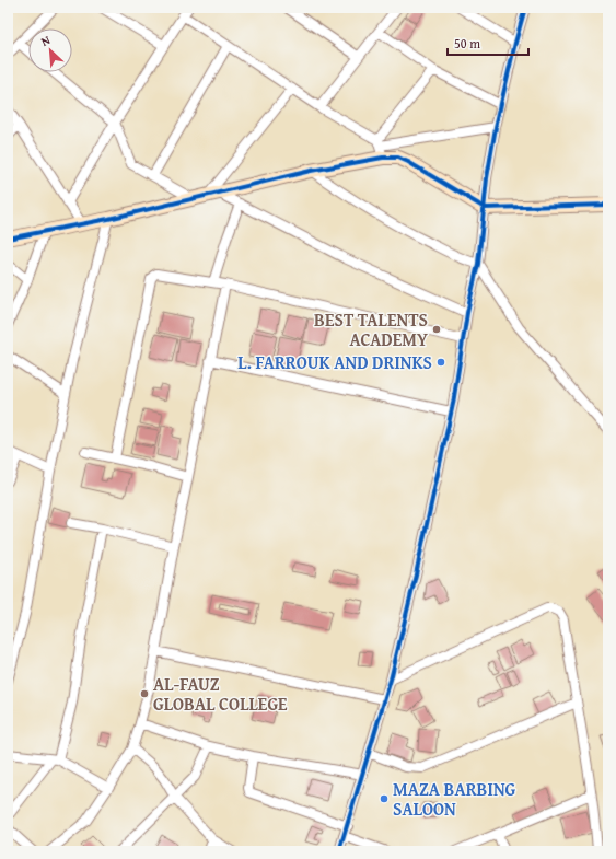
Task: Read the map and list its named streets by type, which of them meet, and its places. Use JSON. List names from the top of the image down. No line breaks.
{"places":["BEST TALENTS ACADEMY","L. FARROUK AND DRINKS","AL-FAUZ GLOBAL COLLEGE","MAZA BARBING SALOON"],"scale_bar":"50 m","north":"top left"}
